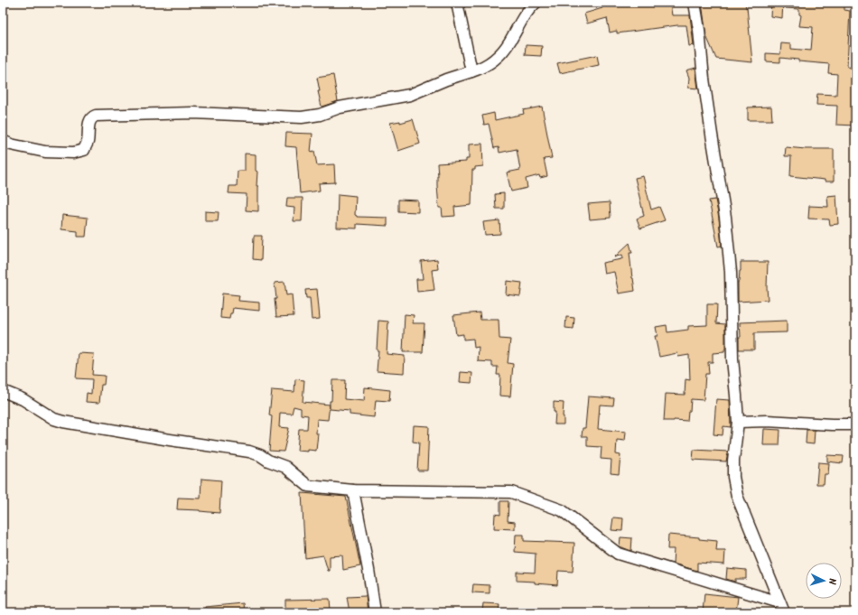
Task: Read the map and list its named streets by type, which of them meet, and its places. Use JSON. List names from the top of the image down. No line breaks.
{"north":"right"}
